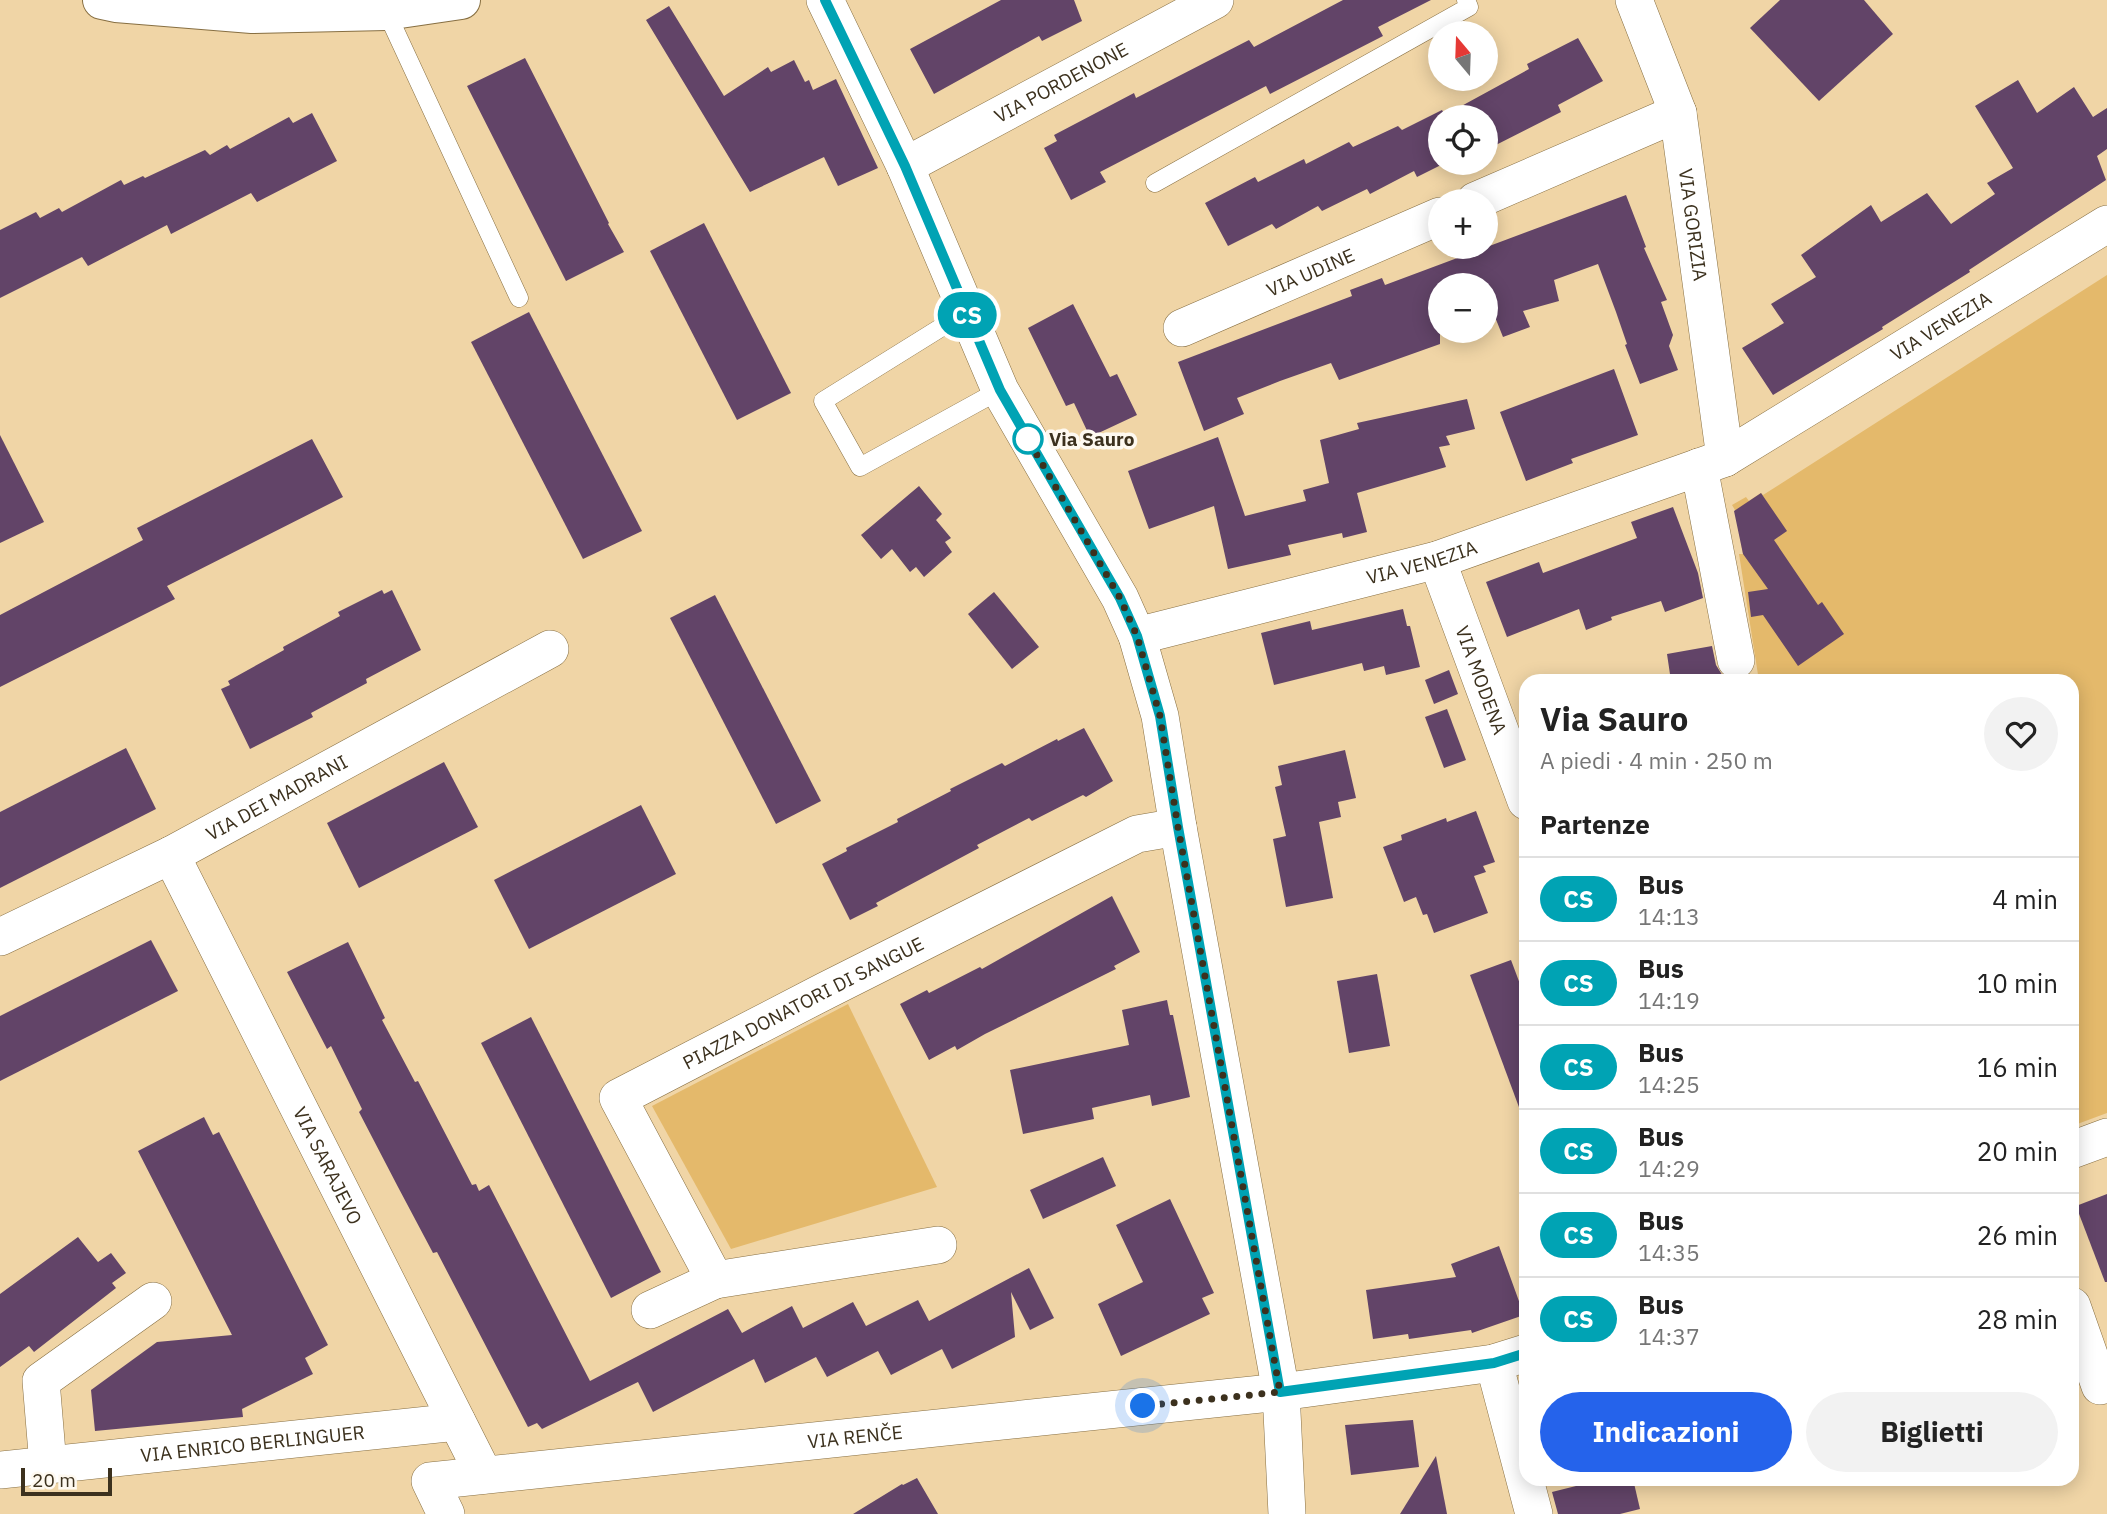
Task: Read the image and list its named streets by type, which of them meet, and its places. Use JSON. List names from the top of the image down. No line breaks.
{"streets":{"street":["VIA PORDENONE","VIA GORIZIA","VIA UDINE","VIA VENEZIA","VIA MODENA","VIA DEI MADRANI","PIAZZA DONATORI DI SANGUE","VIA SARAJEVO","VIA RENČE","VIA ENRICO BERLINGUER"]},"crossings":[["VIA GORIZIA","VIA VENEZIA"],["VIA VENEZIA","VIA MODENA"],["VIA DEI MADRANI","VIA SARAJEVO"],["VIA SARAJEVO","VIA RENČE"],["VIA SARAJEVO","VIA ENRICO BERLINGUER"]],"places":["Via Sauro"],"lines":["bus line CS"],"scale_bar":"20 m","north":"top","page":{"on_map":"CS","map_buttons":["+","−"],"heading":[["Via Sauro","A piedi · 4 min · 250 m"],"Partenze"],"list":[{"mark":"CS","name":"Bus","note":"14:13","value":"4 min"},{"mark":"CS","name":"Bus","note":"14:19","value":"10 min"},{"mark":"CS","name":"Bus","note":"14:25","value":"16 min"},{"mark":"CS","name":"Bus","note":"14:29","value":"20 min"},{"mark":"CS","name":"Bus","note":"14:35","value":"26 min"},{"mark":"CS","name":"Bus","note":"14:37","value":"28 min"}],"buttons":["Indicazioni","Biglietti"],"scale":"20 m"}}
